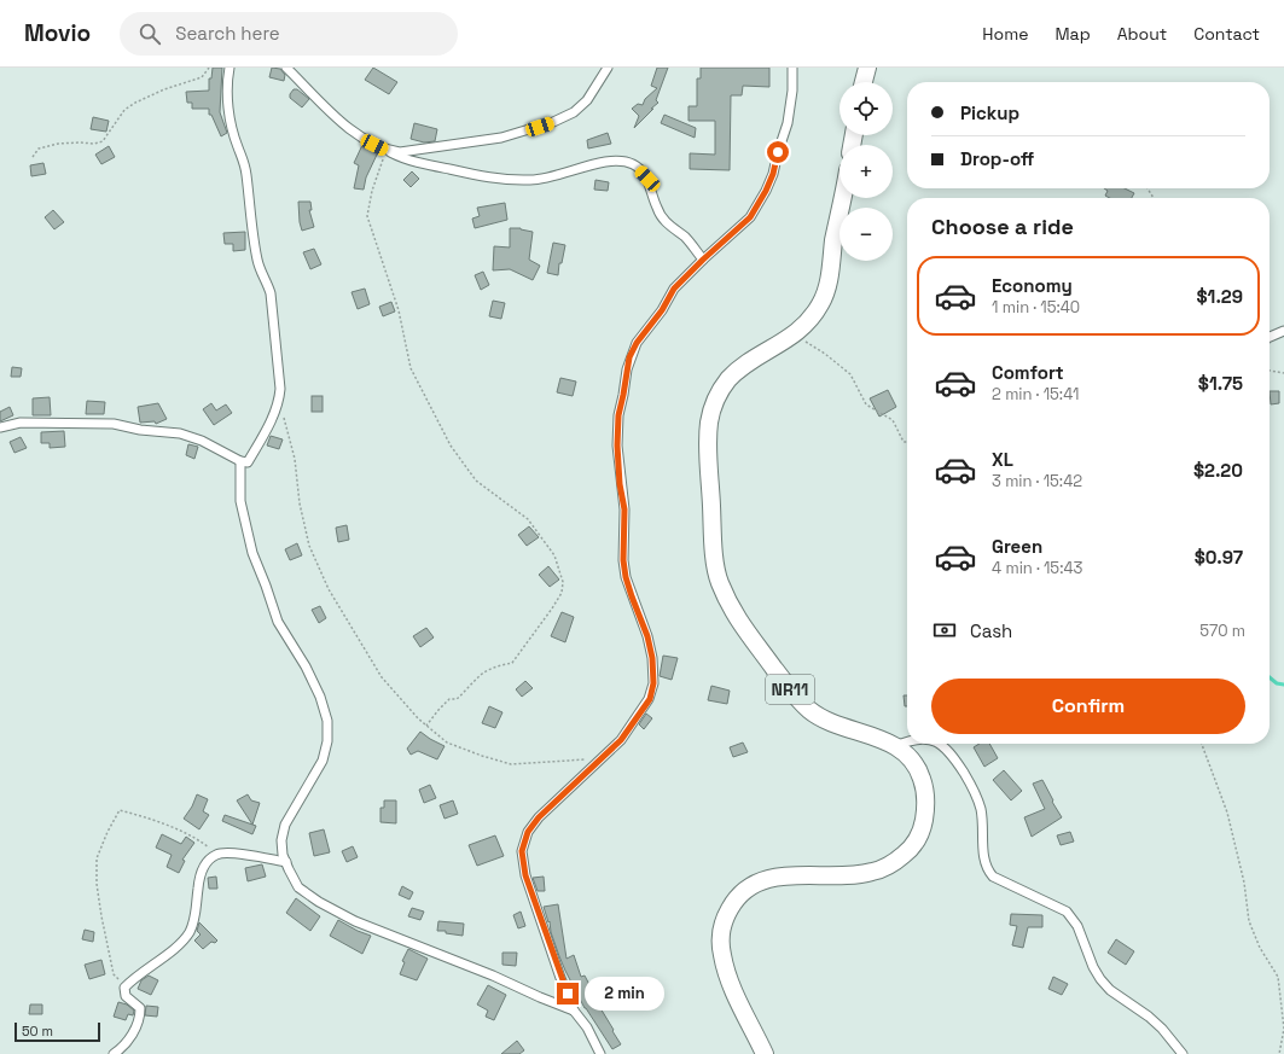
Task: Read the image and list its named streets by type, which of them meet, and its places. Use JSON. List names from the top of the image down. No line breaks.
{"streets":{"highway":["NR11"]},"scale_bar":"50 m","page":{"header":"Movio","search":"Search here","nav":["Home","Map","About","Contact"],"map_buttons":["+","−"],"banner":["Pickup","Drop-off"],"heading":"Choose a ride","list":[{"name":"Economy","note":"1 min · 15:40","value":"$1.29"},{"name":"Comfort","note":"2 min · 15:41","value":"$1.75"},{"name":"XL","note":"3 min · 15:42","value":"$2.20"},{"name":"Green","note":"4 min · 15:43","value":"$0.97"}],"pay":["Cash","570 m"],"buttons":"Confirm","bubble":"2 min","scale":"50 m"}}
